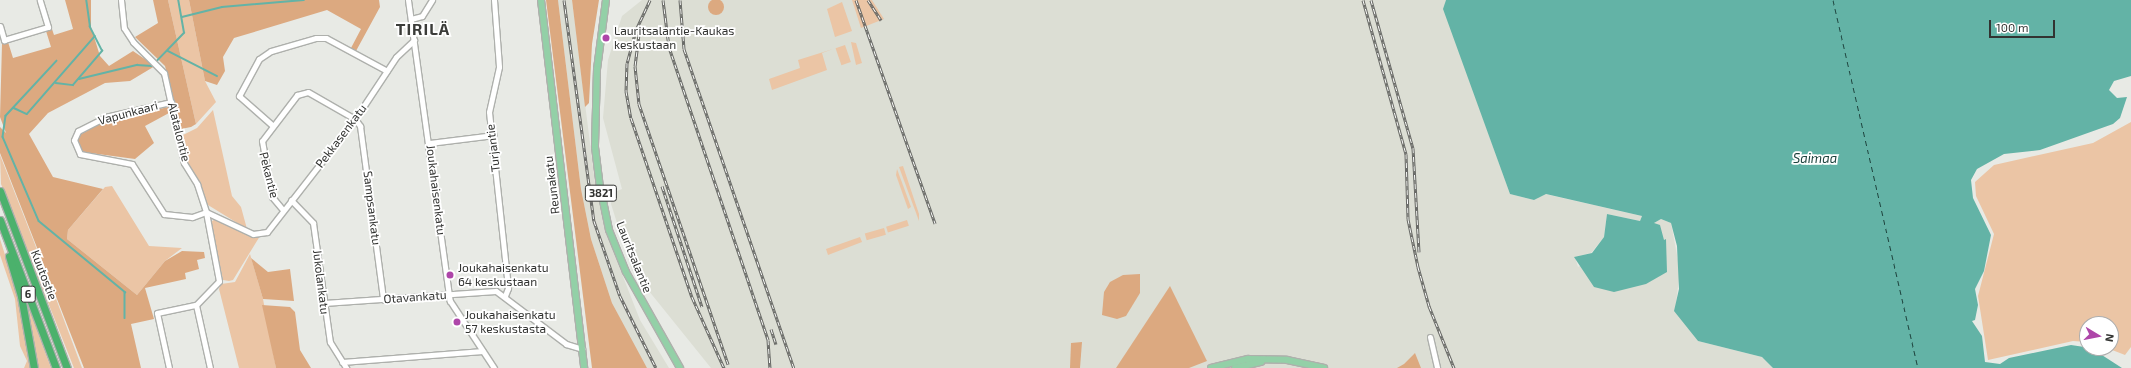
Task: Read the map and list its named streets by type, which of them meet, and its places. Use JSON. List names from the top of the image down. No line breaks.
{"streets":{"highway":["Kuutostie","6"],"main road":["Reunakatu","3821","Lauritsalantie"],"street":["Vapunkaari","Alatalontie","Pekkasenkatu","Turjantie","Pekantie","Joukahaisenkatu","Sampsankatu","Jukolankatu","Otavankatu"]},"crossings":[["Vapunkaari","Alatalontie"],["Vapunkaari","Pekkasenkatu"],["Alatalontie","Pekkasenkatu"],["Pekkasenkatu","Pekantie"],["Pekkasenkatu","Joukahaisenkatu"],["Pekkasenkatu","Sampsankatu"],["Pekkasenkatu","Jukolankatu"],["Turjantie","Otavankatu"],["Pekantie","Sampsankatu"],["Reunakatu","Otavankatu"],["Joukahaisenkatu","Otavankatu"],["Sampsankatu","Otavankatu"],["Jukolankatu","Otavankatu"]],"districts":["TIRILÄ"],"water":["Saimaa"],"places":["Lauritsalantie-Kaukas keskustaan","Joukahaisenkatu 64 keskustaan","Joukahaisenkatu 57 keskustasta"],"scale_bar":"100 m","north":"right"}
